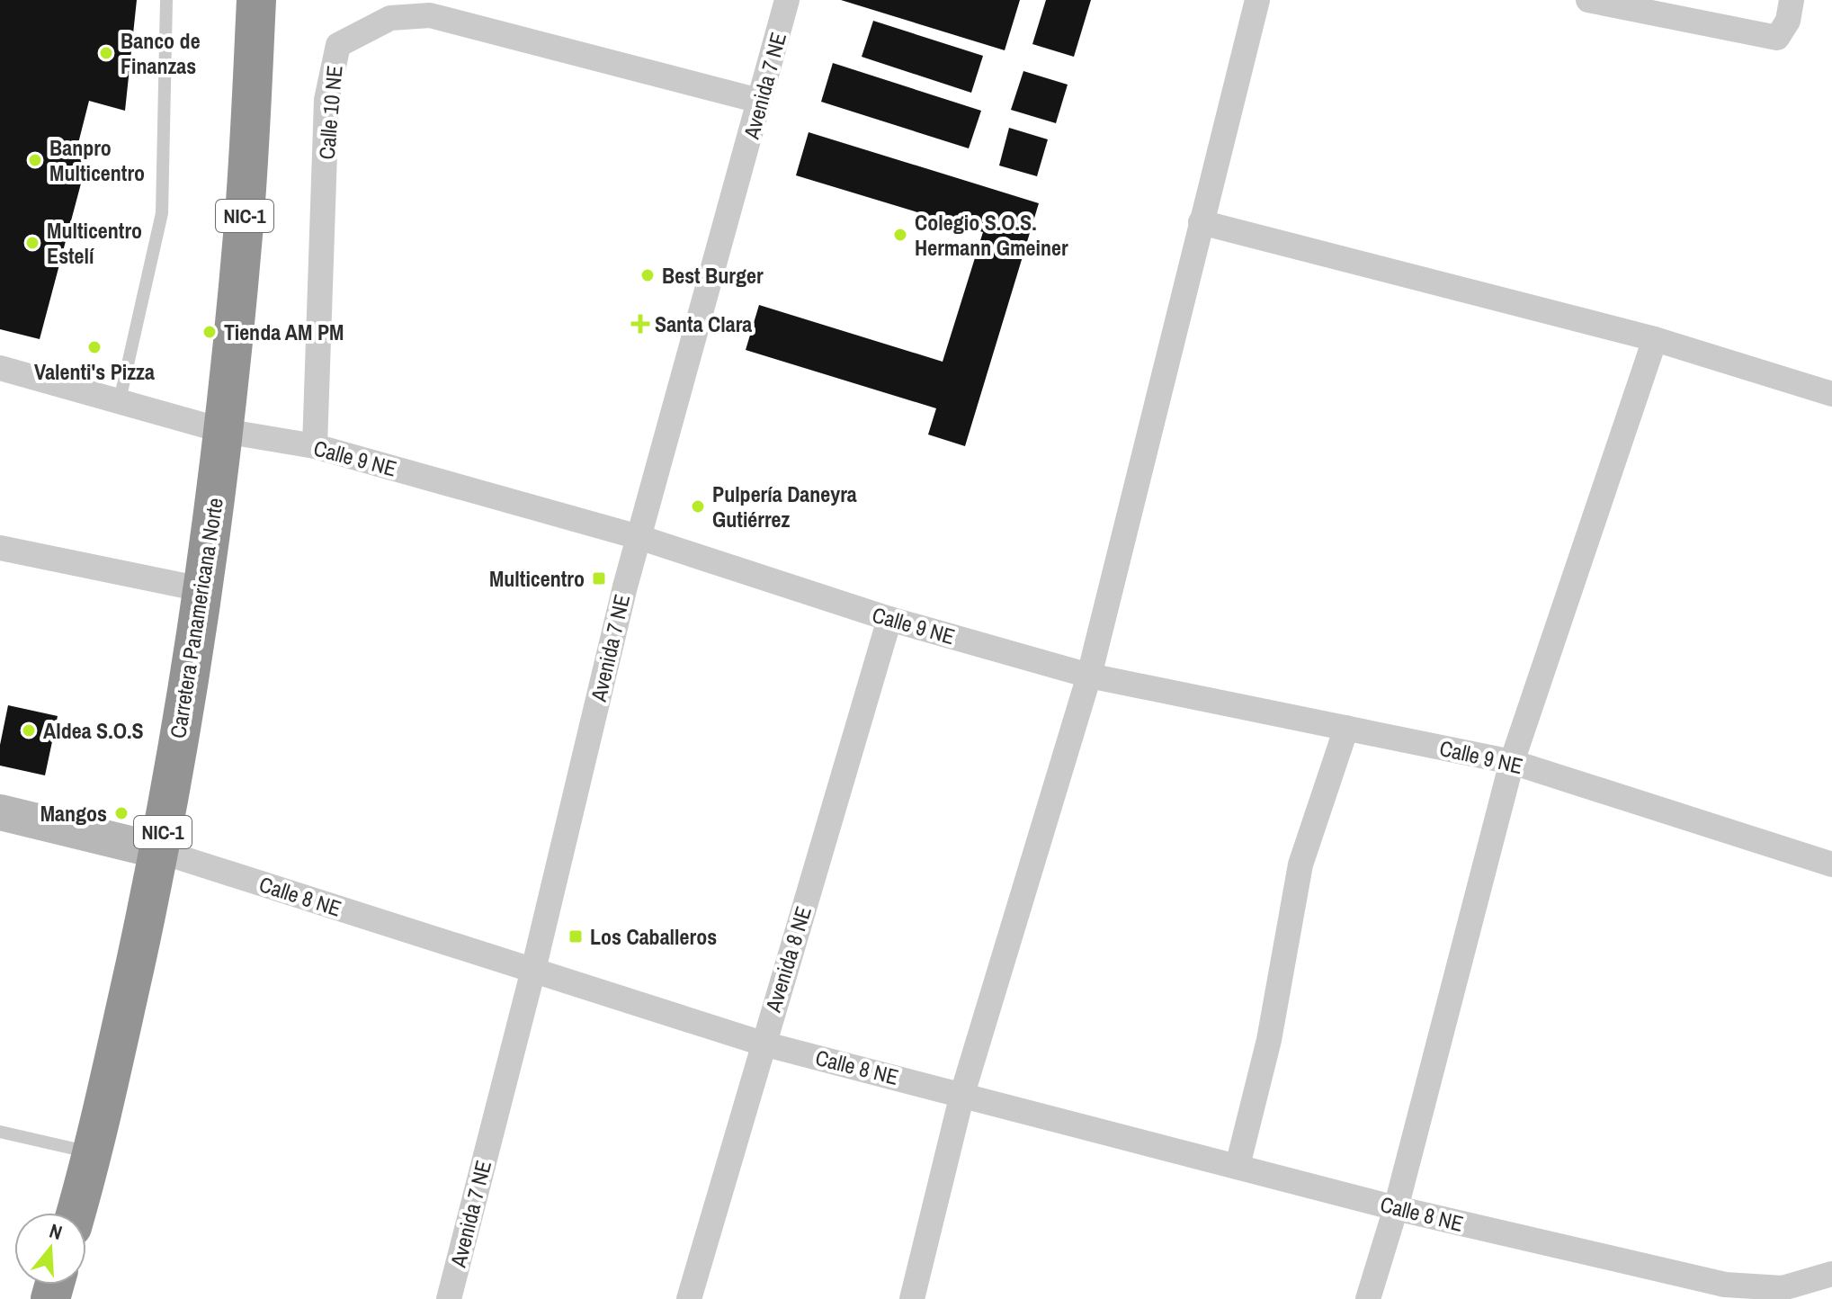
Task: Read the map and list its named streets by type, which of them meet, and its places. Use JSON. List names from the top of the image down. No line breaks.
{"streets":{"highway":["NIC-1","Carretera Panamericana Norte"],"street":["Avenida 7 NE","Calle 10 NE","Calle 9 NE","Calle 8 NE","Avenida 8 NE"]},"crossings":[["Avenida 7 NE","Calle 10 NE"],["Avenida 7 NE","Calle 9 NE"],["Avenida 7 NE","Calle 8 NE"],["Calle 10 NE","Calle 9 NE"],["Calle 9 NE","Carretera Panamericana Norte"],["Calle 9 NE","Avenida 8 NE"],["Carretera Panamericana Norte","Calle 8 NE"],["Calle 8 NE","Avenida 8 NE"]],"places":{"other":["Banco de Finanzas","Banpro Multicentro","Colegio S.O.S. Hermann Gmeiner","Multicentro Estelí","Best Burger","Tienda AM PM","Valenti's Pizza","Pulpería Daneyra Gutiérrez","Aldea S.O.S","Mangos"],"health":["Santa Clara"],"transit":["Multicentro","Los Caballeros"]},"north":"top"}
